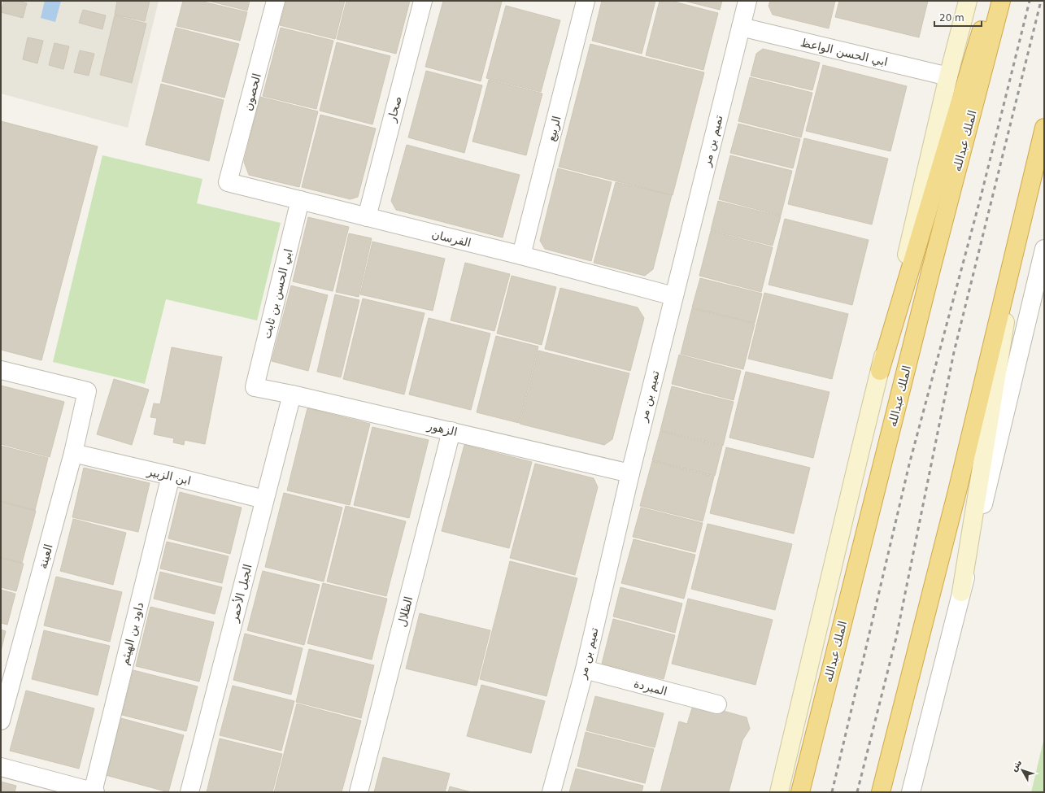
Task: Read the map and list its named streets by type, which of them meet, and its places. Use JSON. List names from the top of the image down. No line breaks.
{"streets":{"highway":["الملك عبدالله"],"street":["ابي الحسن الواعظ","الحصون","صحار","الربيع","تميم بن مر","الفرسان","ابي الحسن بن ثابت","الزهور","ابن الزبير","العينة","الجبل الأحمر","الظلال","داود بن الهيثم","المبردة"]},"crossings":[["ابي الحسن الواعظ","تميم بن مر"],["الحصون","الفرسان"],["صحار","الفرسان"],["الربيع","الفرسان"],["تميم بن مر","الفرسان"],["تميم بن مر","الزهور"],["تميم بن مر","المبردة"],["الفرسان","ابي الحسن بن ثابت"],["ابي الحسن بن ثابت","الزهور"],["الزهور","الجبل الأحمر"],["الزهور","الظلال"],["ابن الزبير","العينة"],["ابن الزبير","الجبل الأحمر"],["ابن الزبير","داود بن الهيثم"]],"scale_bar":"20 m","north":"top left"}
